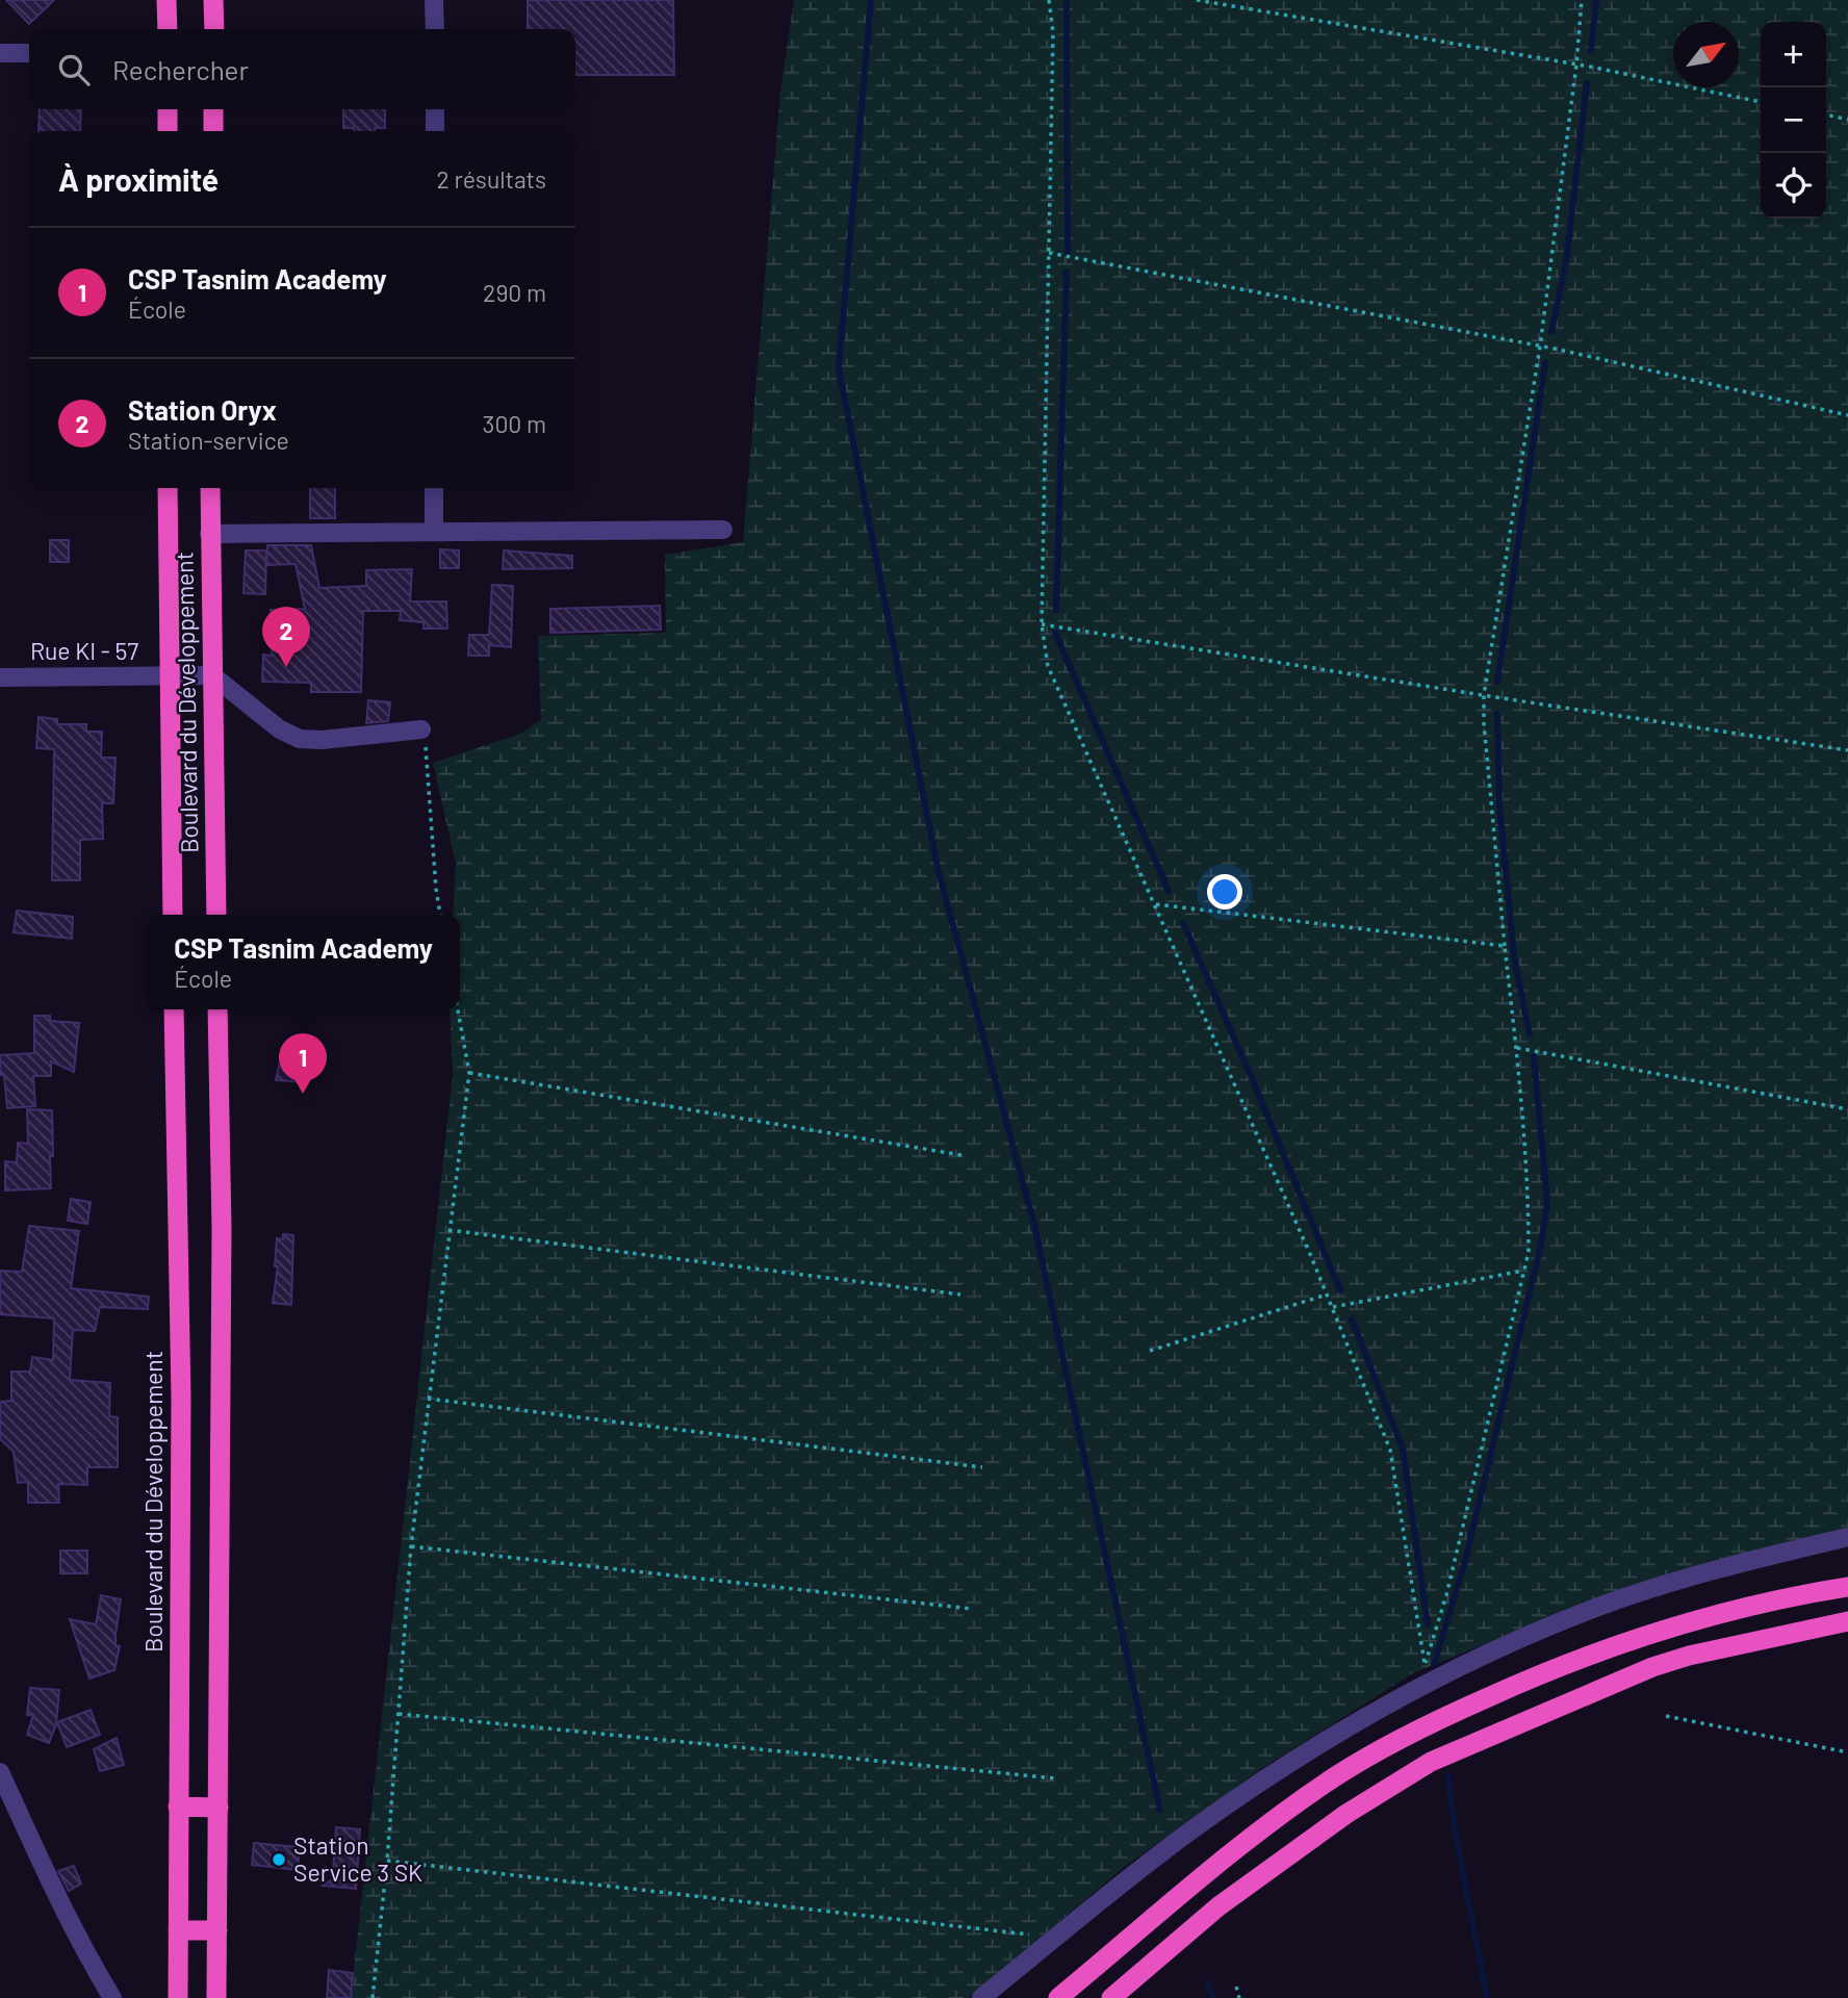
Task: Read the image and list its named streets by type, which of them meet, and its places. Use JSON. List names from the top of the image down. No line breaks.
{"streets":{"highway":["Boulevard du Développement"],"street":["Rue KI - 57"]},"crossings":[["Rue KI - 57","Boulevard du Développement"]],"places":["Station Service 3 SK"],"north":"top right","page":{"map_buttons":["+","−"],"search":"Rechercher","heading":["À proximité","2 résultats"],"list":[{"mark":"1","name":"CSP Tasnim Academy","note":"École","value":"290 m"},{"mark":"2","name":"Station Oryx","note":"Station-service","value":"300 m"}],"pins":["2","1"],"popup":["CSP Tasnim Academy","École"]}}
